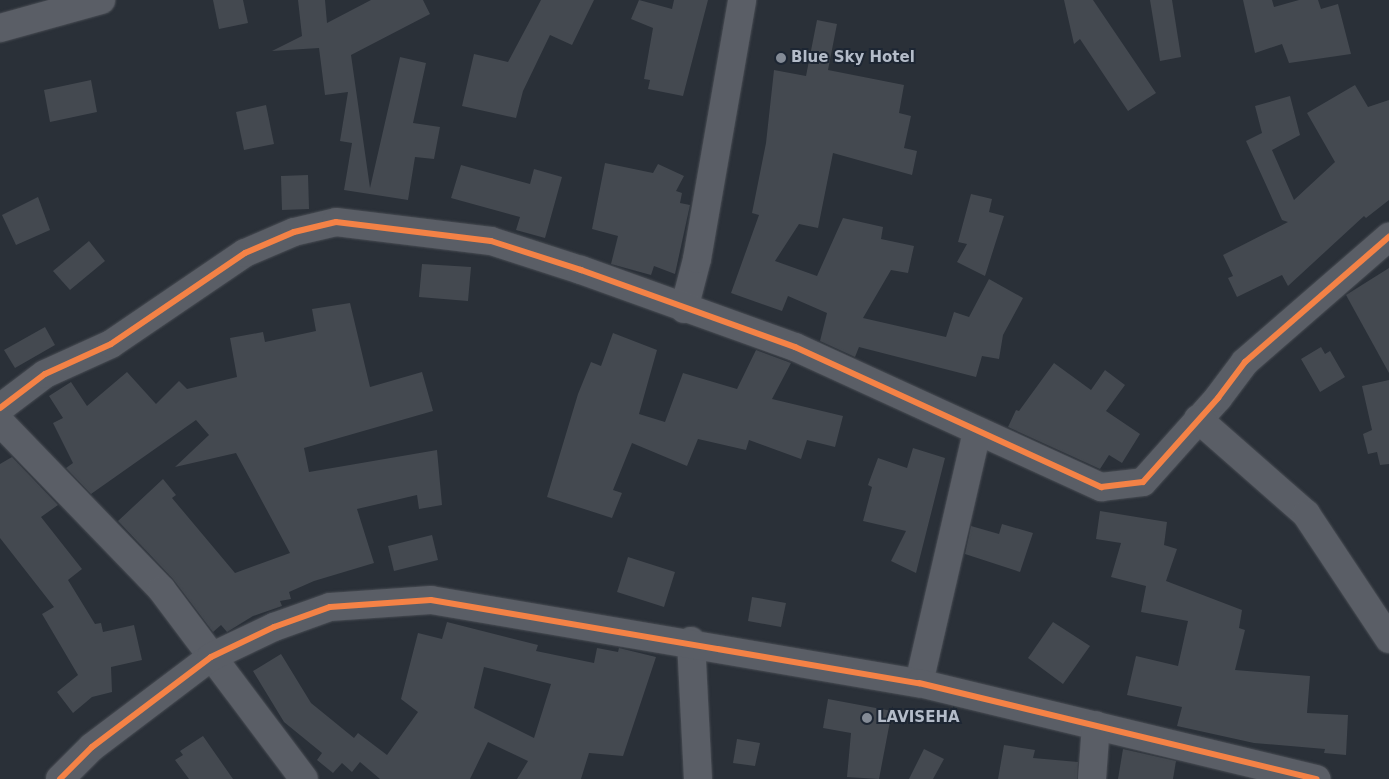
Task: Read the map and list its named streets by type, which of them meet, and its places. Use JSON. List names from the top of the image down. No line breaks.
{"places":["Blue Sky Hotel","LAVISEHA"]}
